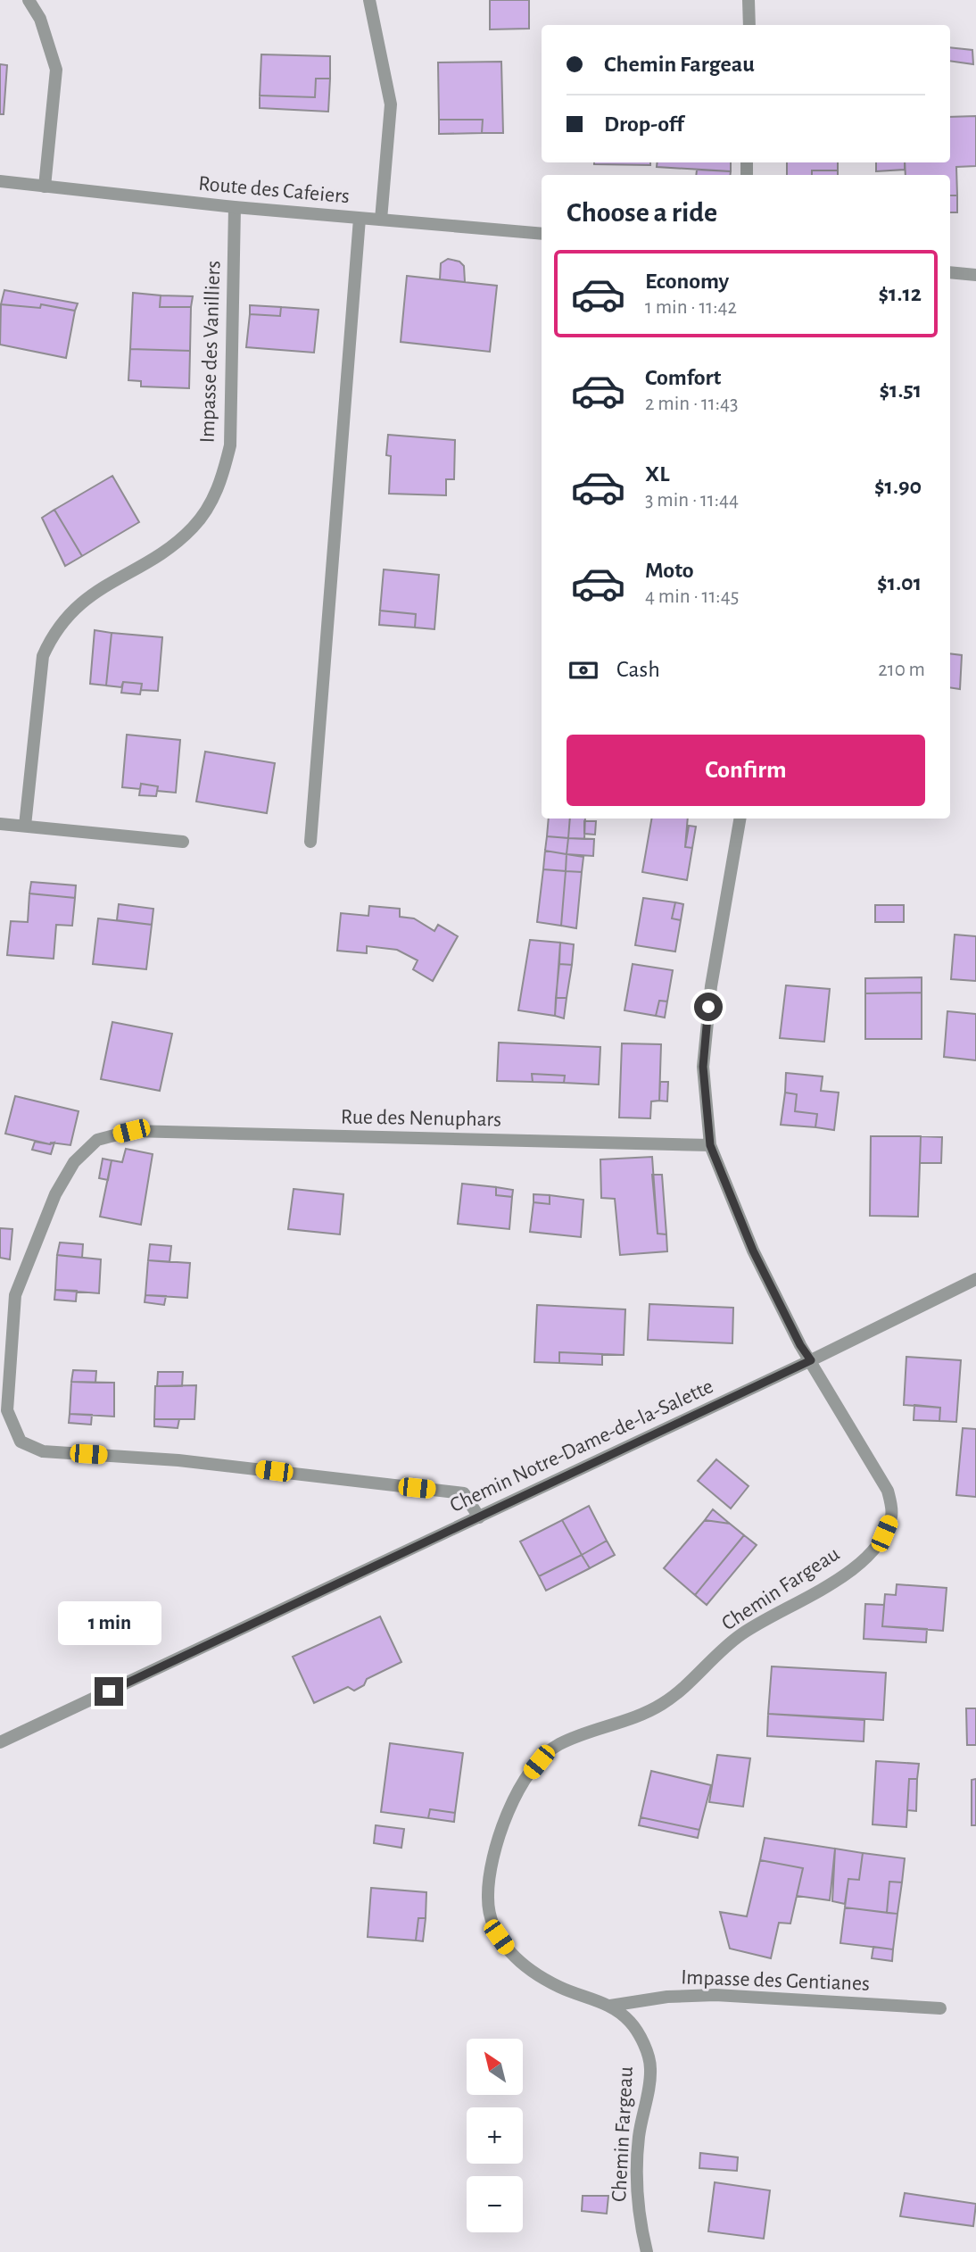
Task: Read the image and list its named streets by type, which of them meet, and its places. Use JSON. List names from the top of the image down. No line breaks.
{"streets":{"street":["Route des Cafeiers","Impasse des Vanilliers","Rue des Nenuphars","Chemin Notre-Dame-de-la-Salette","Chemin Fargeau","Impasse des Gentianes"]},"crossings":[["Route des Cafeiers","Impasse des Vanilliers"],["Rue des Nenuphars","Chemin Notre-Dame-de-la-Salette"],["Rue des Nenuphars","Chemin Fargeau"],["Chemin Notre-Dame-de-la-Salette","Chemin Fargeau"],["Chemin Fargeau","Impasse des Gentianes"]],"north":"top left","page":{"banner":["Chemin Fargeau","Drop-off"],"heading":"Choose a ride","list":[{"name":"Economy","note":"1 min · 11:42","value":"$1.12"},{"name":"Comfort","note":"2 min · 11:43","value":"$1.51"},{"name":"XL","note":"3 min · 11:44","value":"$1.90"},{"name":"Moto","note":"4 min · 11:45","value":"$1.01"}],"pay":["Cash","210 m"],"buttons":"Confirm","bubble":"1 min","map_buttons":["+","−"]}}
